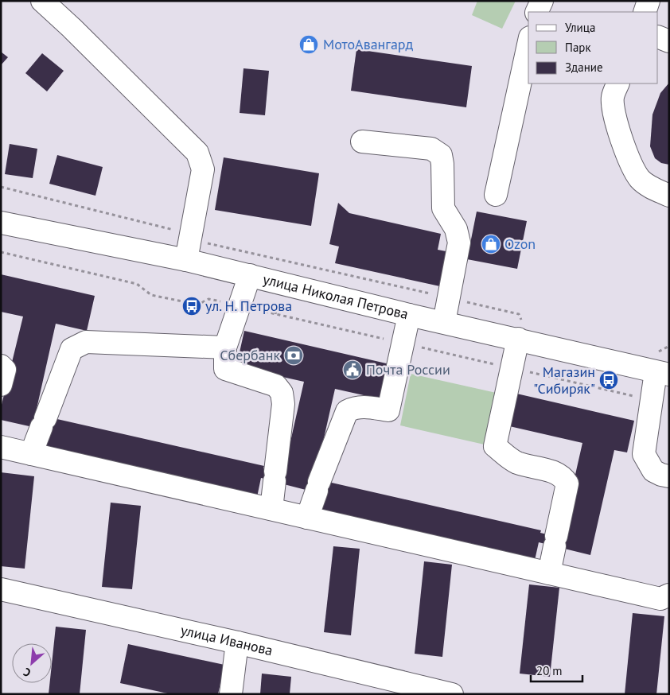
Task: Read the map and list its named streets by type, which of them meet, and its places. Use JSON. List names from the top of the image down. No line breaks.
{"streets":{"main road":["улица Николая Петрова","улица Иванова"]},"places":{"shop":["МотоАвангард","Ozon"],"bus stop":["ул. Н. Петрова","Магазин \"Сибиряк\""],"bank":["Сбербанк"],"public building":["Почта России"]},"legend":["Улица","Парк","Здание"],"scale_bar":"20 m","north":"bottom left"}
